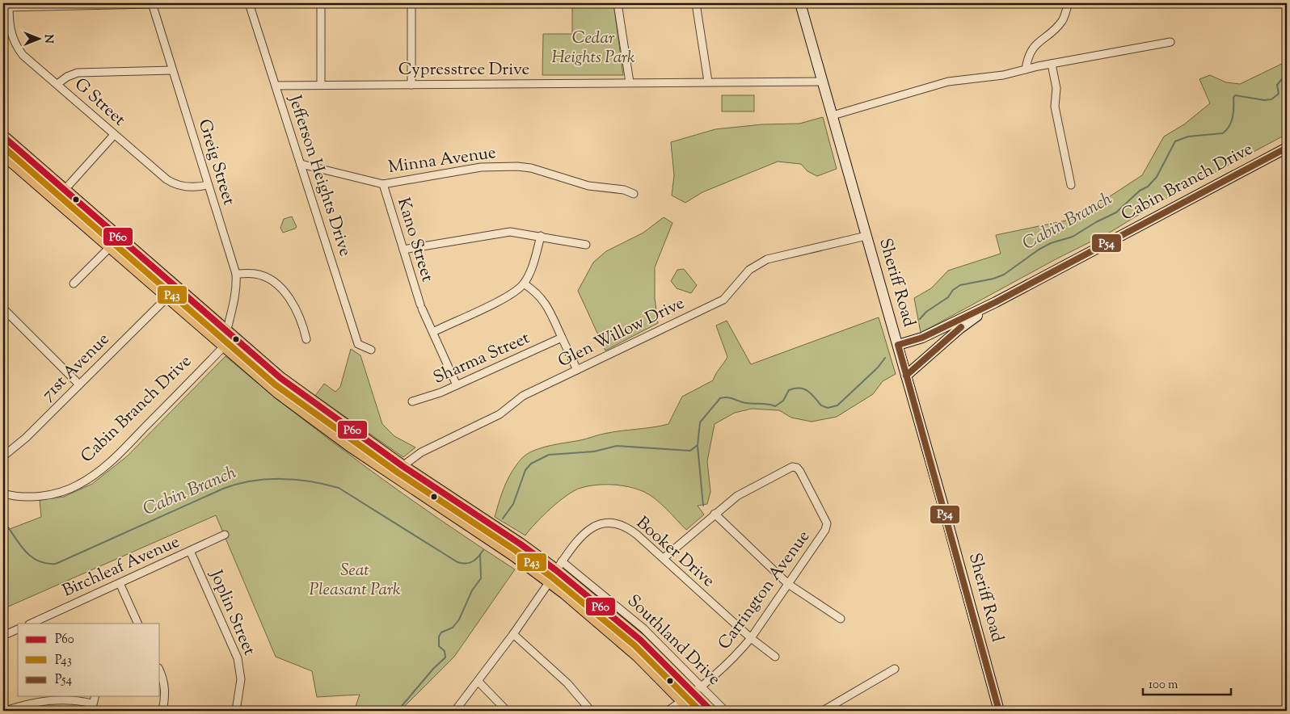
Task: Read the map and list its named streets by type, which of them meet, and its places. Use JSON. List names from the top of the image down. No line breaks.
{"streets":{"main road":["Cabin Branch Drive","Sheriff Road"],"street":["Cypresstree Drive","G Street","Minna Avenue","Greig Street","Jefferson Heights Drive","Kano Street","Glen Willow Drive","Sharma Street","71st Avenue","Booker Drive","Birchleaf Avenue","Carrington Avenue","Joplin Street","Southland Drive"]},"crossings":[["Cypresstree Drive","Jefferson Heights Drive"],["Cypresstree Drive","Sheriff Road"],["G Street","Greig Street"],["Minna Avenue","Jefferson Heights Drive"],["Minna Avenue","Kano Street"],["Cabin Branch Drive","Sheriff Road"],["Kano Street","Sharma Street"],["Sheriff Road","Glen Willow Drive"],["Booker Drive","Carrington Avenue"],["Booker Drive","Southland Drive"],["Birchleaf Avenue","Joplin Street"],["Carrington Avenue","Southland Drive"]],"water":["Cabin Branch"],"parks":["Cedar Heights Park","Seat Pleasant Park"],"lines":["transit line P60","transit line P43","transit line P54"],"legend":["P60","P43","P54"],"scale_bar":"100 m","north":"right"}
